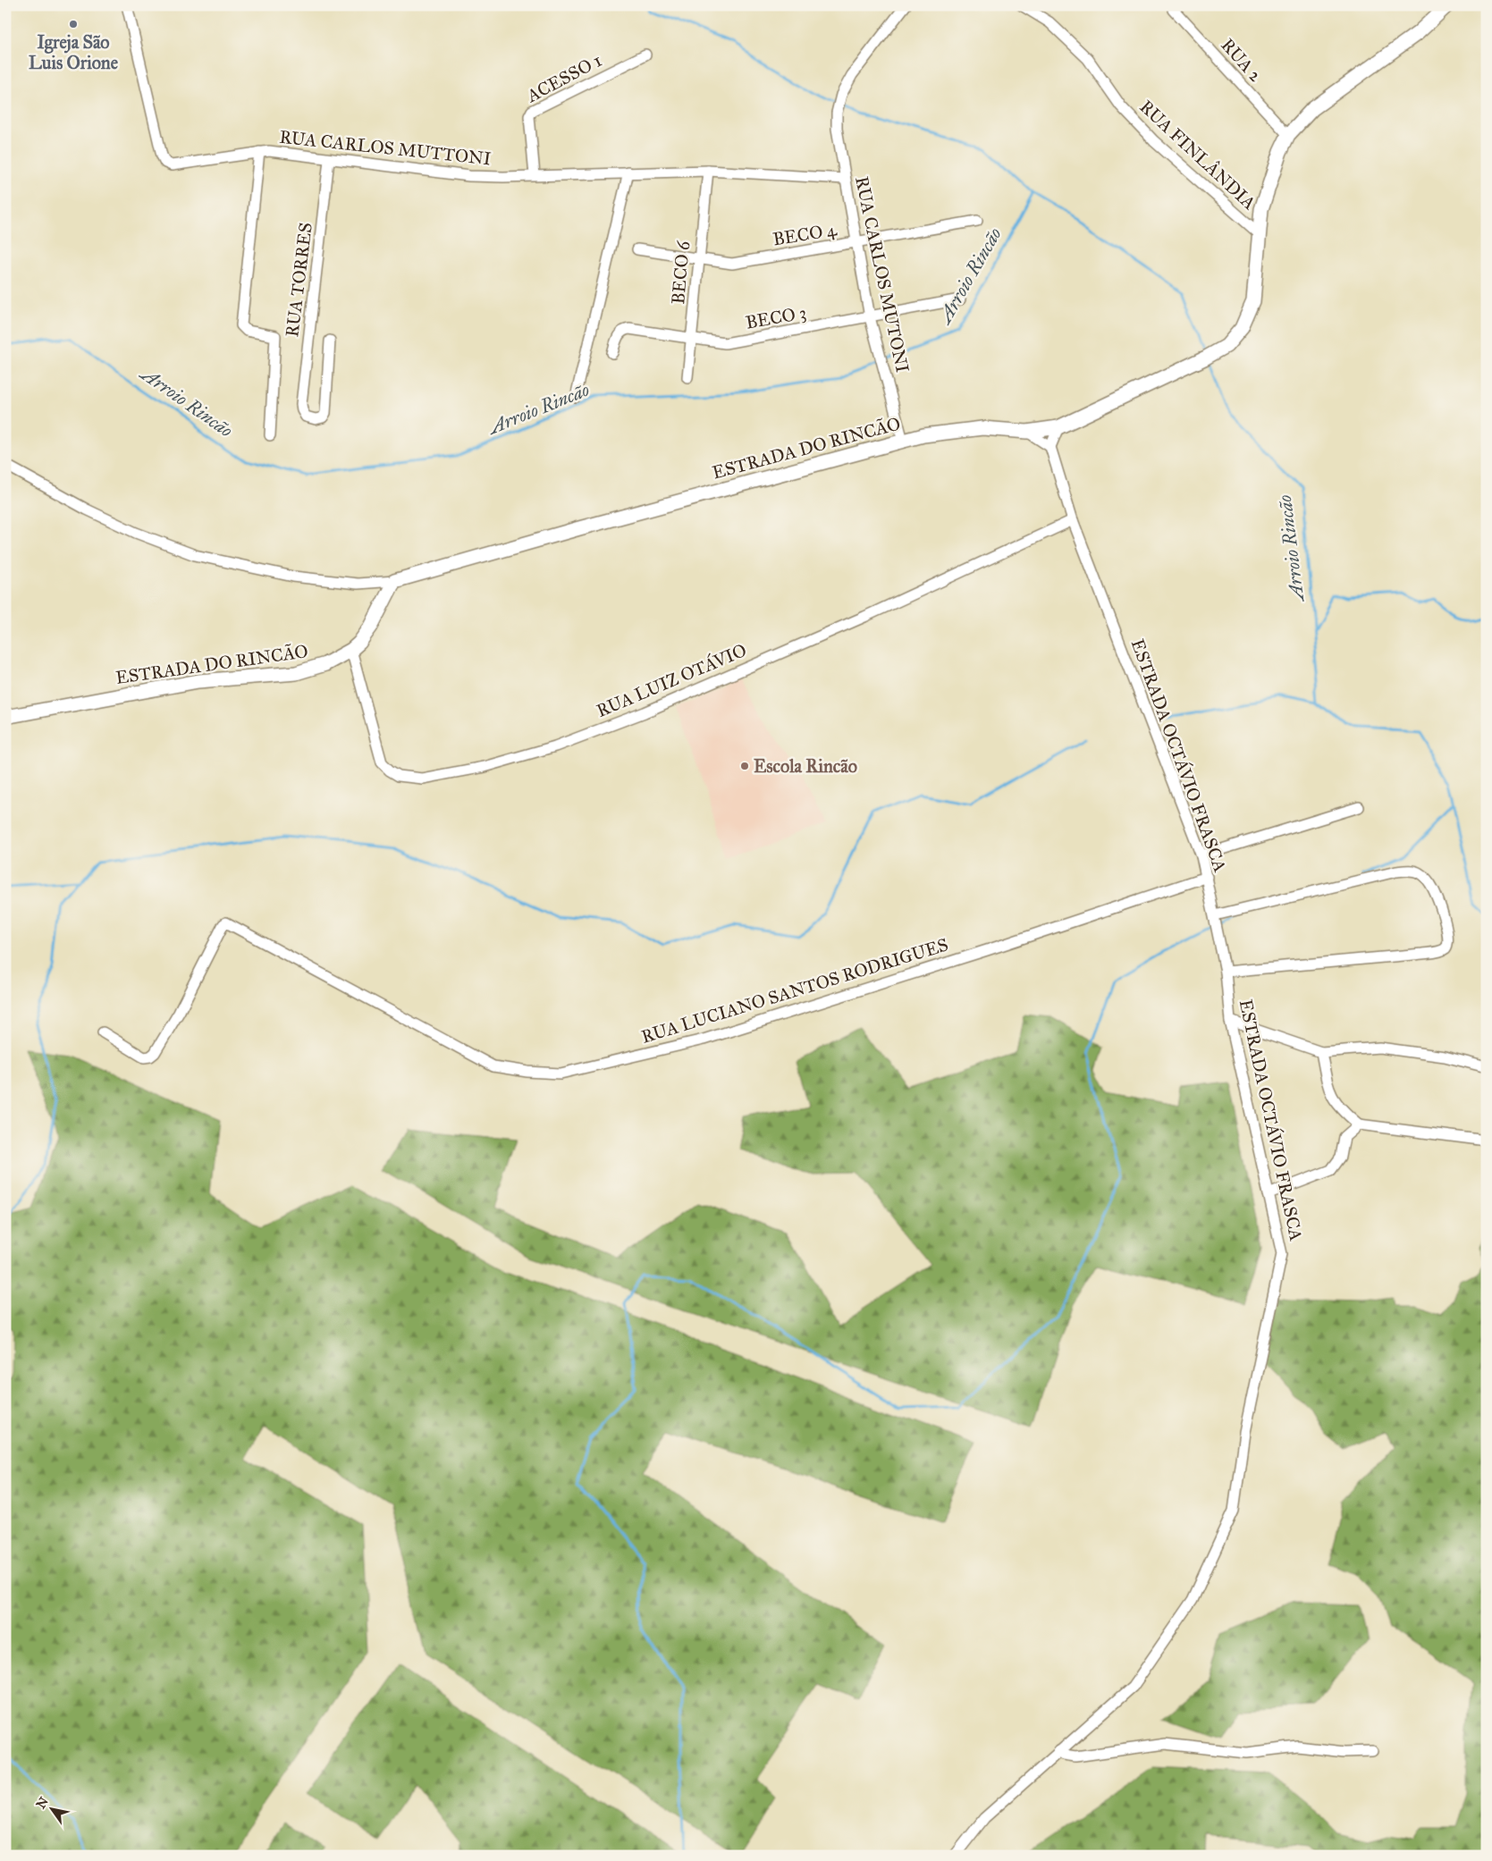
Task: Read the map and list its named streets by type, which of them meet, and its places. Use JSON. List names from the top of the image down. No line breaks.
{"streets":{"street":["RUA 2","ACESSO 1","RUA CARLOS MUTTONI","RUA FINLÂNDIA","BECO 4","BECO 6","RUA CARLOS MUTONI","RUA TORRES","BECO 3","ESTRADA DO RINCÃO","RUA LUIZ OTÁVIO","ESTRADA OCTÁVIO FRASCA","RUA LUCIANO SANTOS RODRIGUES"]},"crossings":[["RUA 2","ESTRADA DO RINCÃO"],["ACESSO 1","RUA CARLOS MUTTONI"],["RUA CARLOS MUTTONI","BECO 6"],["RUA CARLOS MUTTONI","RUA CARLOS MUTONI"],["RUA CARLOS MUTTONI","RUA TORRES"],["RUA FINLÂNDIA","ESTRADA DO RINCÃO"],["BECO 4","BECO 6"],["BECO 4","RUA CARLOS MUTONI"],["BECO 6","BECO 3"],["RUA CARLOS MUTONI","BECO 3"],["RUA CARLOS MUTONI","ESTRADA DO RINCÃO"],["ESTRADA DO RINCÃO","RUA LUIZ OTÁVIO"],["RUA LUIZ OTÁVIO","ESTRADA OCTÁVIO FRASCA"],["ESTRADA OCTÁVIO FRASCA","RUA LUCIANO SANTOS RODRIGUES"]],"water":["Arroio Rincão"],"places":["Igreja São Luis Orione","Escola Rincão"],"north":"top left"}
